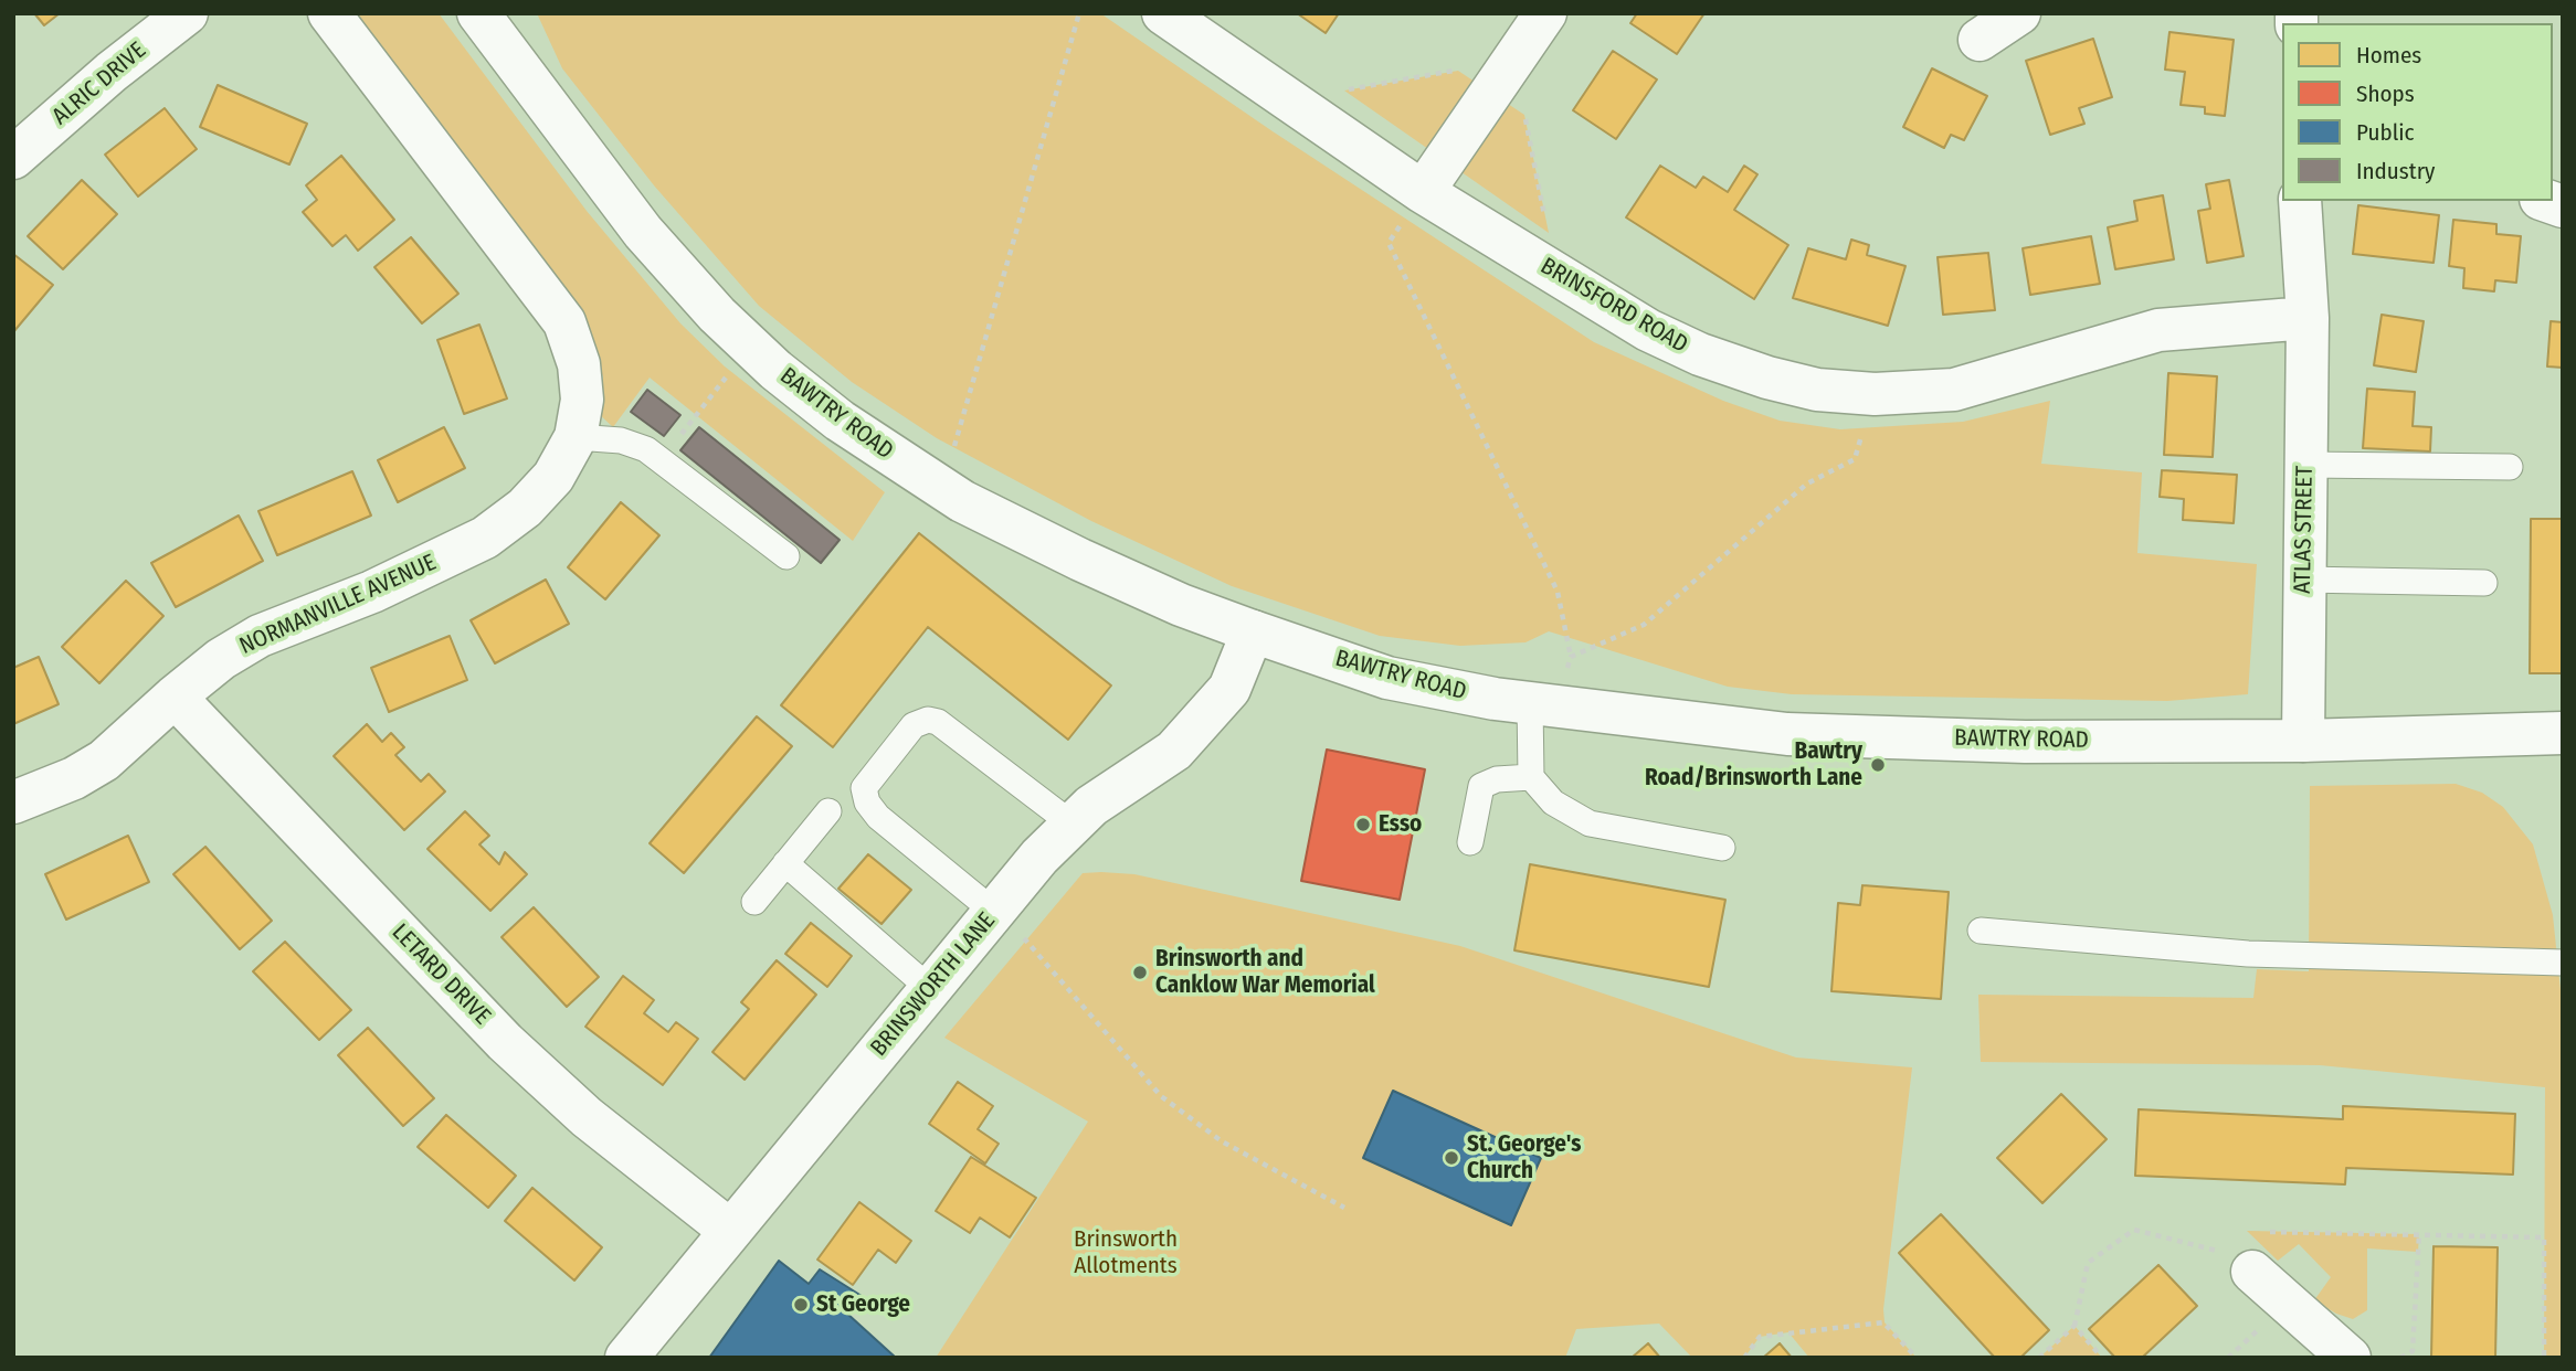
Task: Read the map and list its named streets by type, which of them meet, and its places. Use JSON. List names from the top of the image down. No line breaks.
{"streets":{"street":["ALRIC DRIVE","BRINSFORD ROAD","BAWTRY ROAD","ATLAS STREET","NORMANVILLE AVENUE","LETARD DRIVE","BRINSWORTH LANE"]},"crossings":[["BRINSFORD ROAD","ATLAS STREET"],["BAWTRY ROAD","ATLAS STREET"],["BAWTRY ROAD","BRINSWORTH LANE"],["NORMANVILLE AVENUE","LETARD DRIVE"],["LETARD DRIVE","BRINSWORTH LANE"]],"parks":["Brinsworth Allotments"],"places":["Bawtry Road/Brinsworth Lane","Esso","Brinsworth and Canklow War Memorial","St. George's Church","St George"],"legend":["Homes","Shops","Public","Industry"]}
